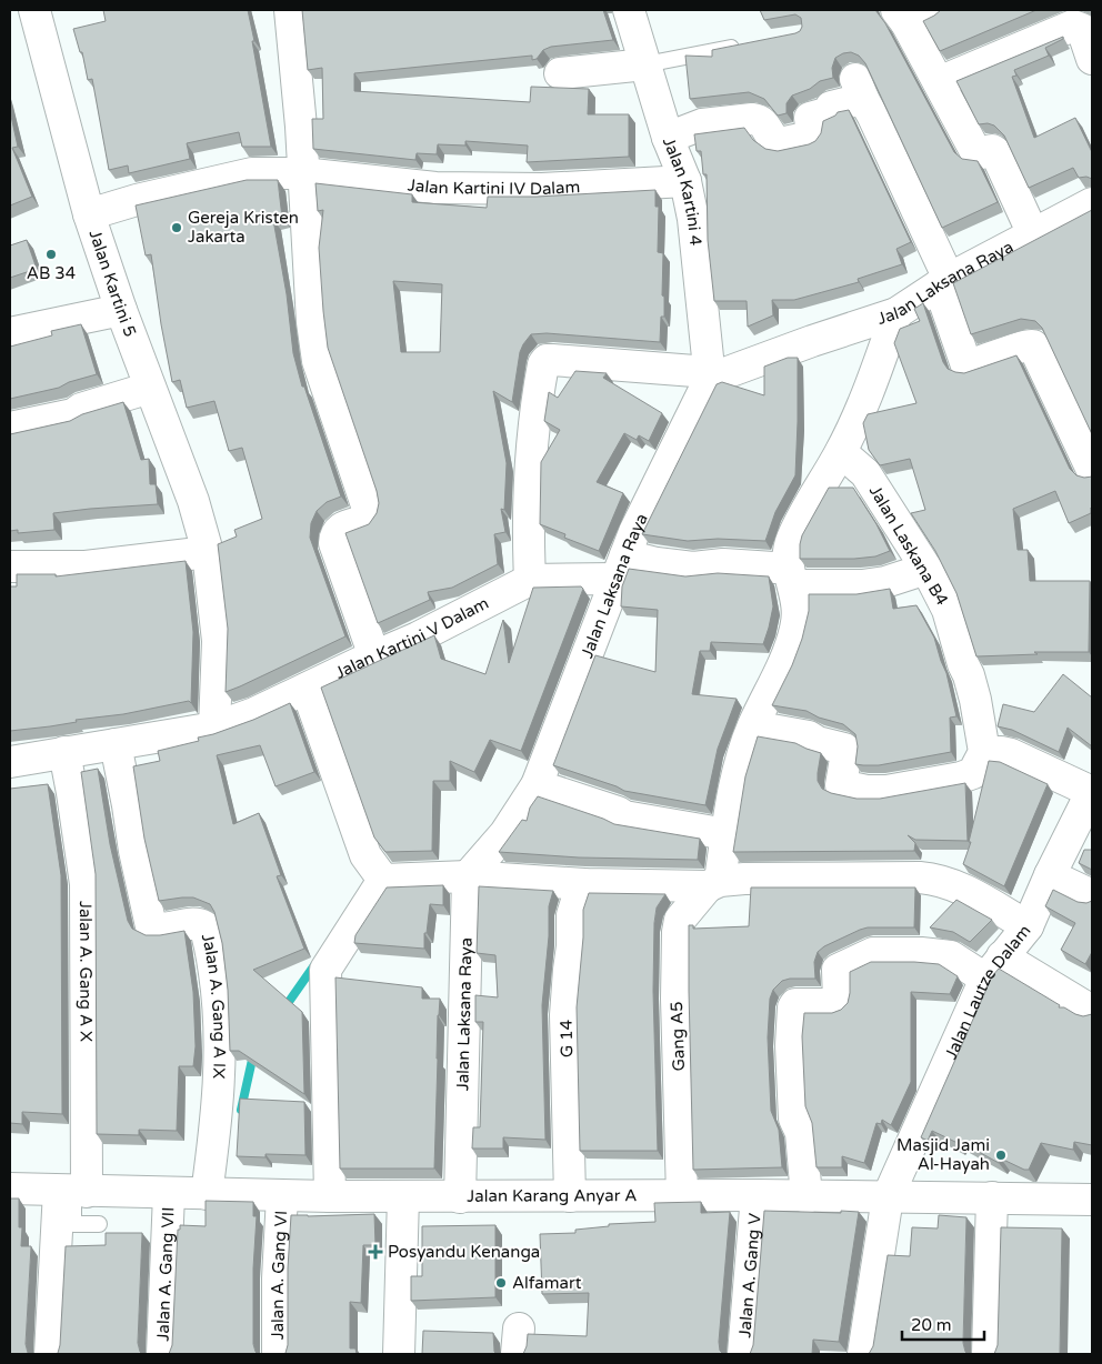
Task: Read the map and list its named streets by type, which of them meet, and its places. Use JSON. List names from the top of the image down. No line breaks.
{"streets":{"street":["Jalan Kartini IV Dalam","Jalan Kartini 4","Jalan Laksana Raya","Jalan Kartini 5","Jalan Laskana B4","Jalan Kartini V Dalam","Jalan A. Gang A X","Jalan Lautze Dalam","Jalan A. Gang A IX","Gang A5","G 14","Jalan Karang Anyar A","Jalan A. Gang VII","Jalan A. Gang VI","Jalan A. Gang V"]},"crossings":[["Jalan Kartini IV Dalam","Jalan Kartini 4"],["Jalan Kartini IV Dalam","Jalan Kartini 5"],["Jalan Kartini 4","Jalan Laksana Raya"],["Jalan Laksana Raya","Jalan Kartini V Dalam"],["Jalan Laksana Raya","Jalan Karang Anyar A"],["Jalan Laskana B4","Jalan Kartini V Dalam"],["Jalan Kartini V Dalam","Jalan A. Gang A X"],["Jalan Kartini V Dalam","Jalan A. Gang A IX"],["Jalan A. Gang A X","Jalan Karang Anyar A"],["Jalan Lautze Dalam","Jalan Karang Anyar A"],["Jalan A. Gang A IX","Jalan Karang Anyar A"],["Gang A5","Jalan Karang Anyar A"],["G 14","Jalan Karang Anyar A"],["Jalan Karang Anyar A","Jalan A. Gang VII"],["Jalan Karang Anyar A","Jalan A. Gang VI"],["Jalan Karang Anyar A","Jalan A. Gang V"]],"places":{"other":["Gereja Kristen Jakarta","AB 34","Masjid Jami Al-Hayah","Alfamart"],"health":["Posyandu Kenanga"]},"scale_bar":"20 m"}
